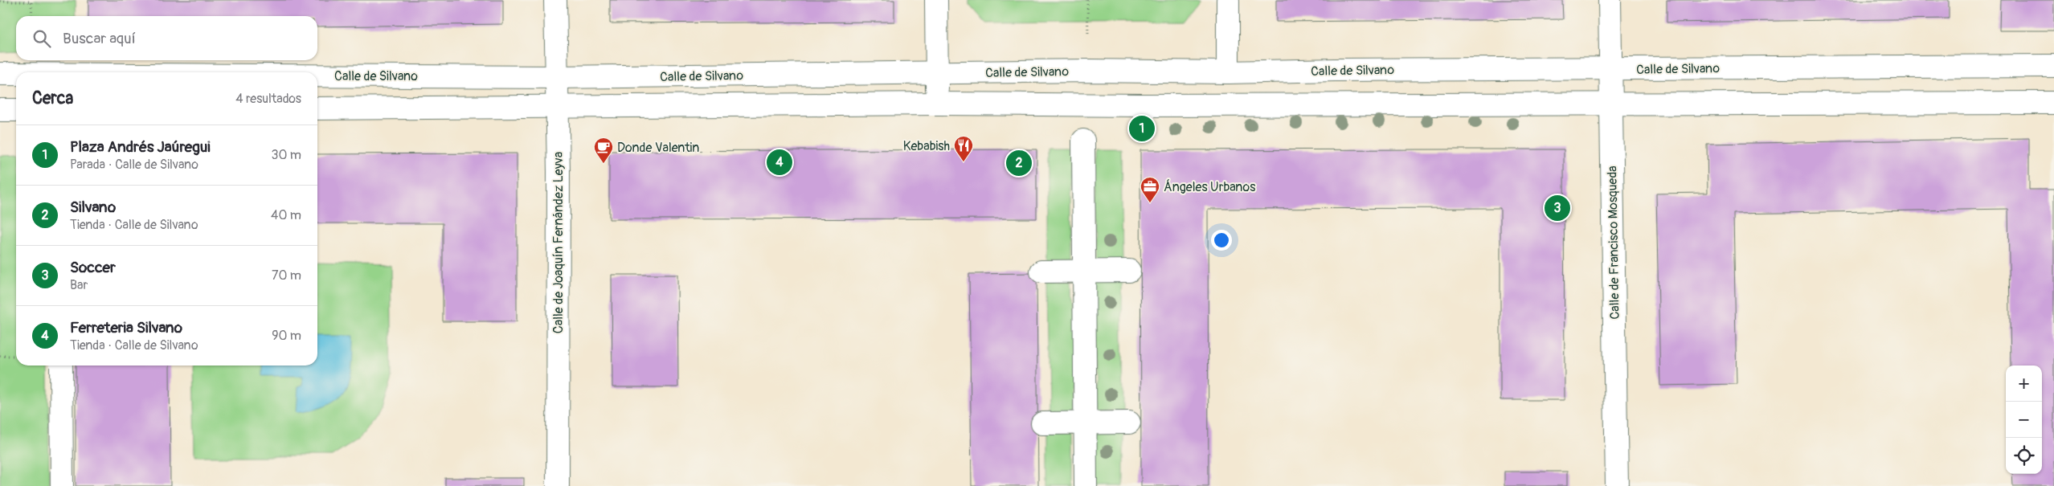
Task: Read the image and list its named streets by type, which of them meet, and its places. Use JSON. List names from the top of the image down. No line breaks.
{"streets":{"street":["Calle de Silvano","Calle de Joaquín Fernández Leyva","Calle de Francisco Mosqueda"]},"crossings":[["Calle de Silvano","Calle de Joaquín Fernández Leyva"],["Calle de Silvano","Calle de Francisco Mosqueda"]],"places":{"restaurant":["Kebabish"],"cafe":["Donde Valentin"],"office":["Ángeles Urbanos"]},"page":{"search":"Buscar aquí","heading":["Cerca","4 resultados"],"pins":["1","4","2","3"],"list":[{"mark":"1","name":"Plaza Andrés Jaúregui","note":"Parada · Calle de Silvano","value":"30 m"},{"mark":"2","name":"Silvano","note":"Tienda · Calle de Silvano","value":"40 m"},{"mark":"3","name":"Soccer","note":"Bar","value":"70 m"},{"mark":"4","name":"Ferreteria Silvano","note":"Tienda · Calle de Silvano","value":"90 m"}],"map_buttons":["+","−"]}}
